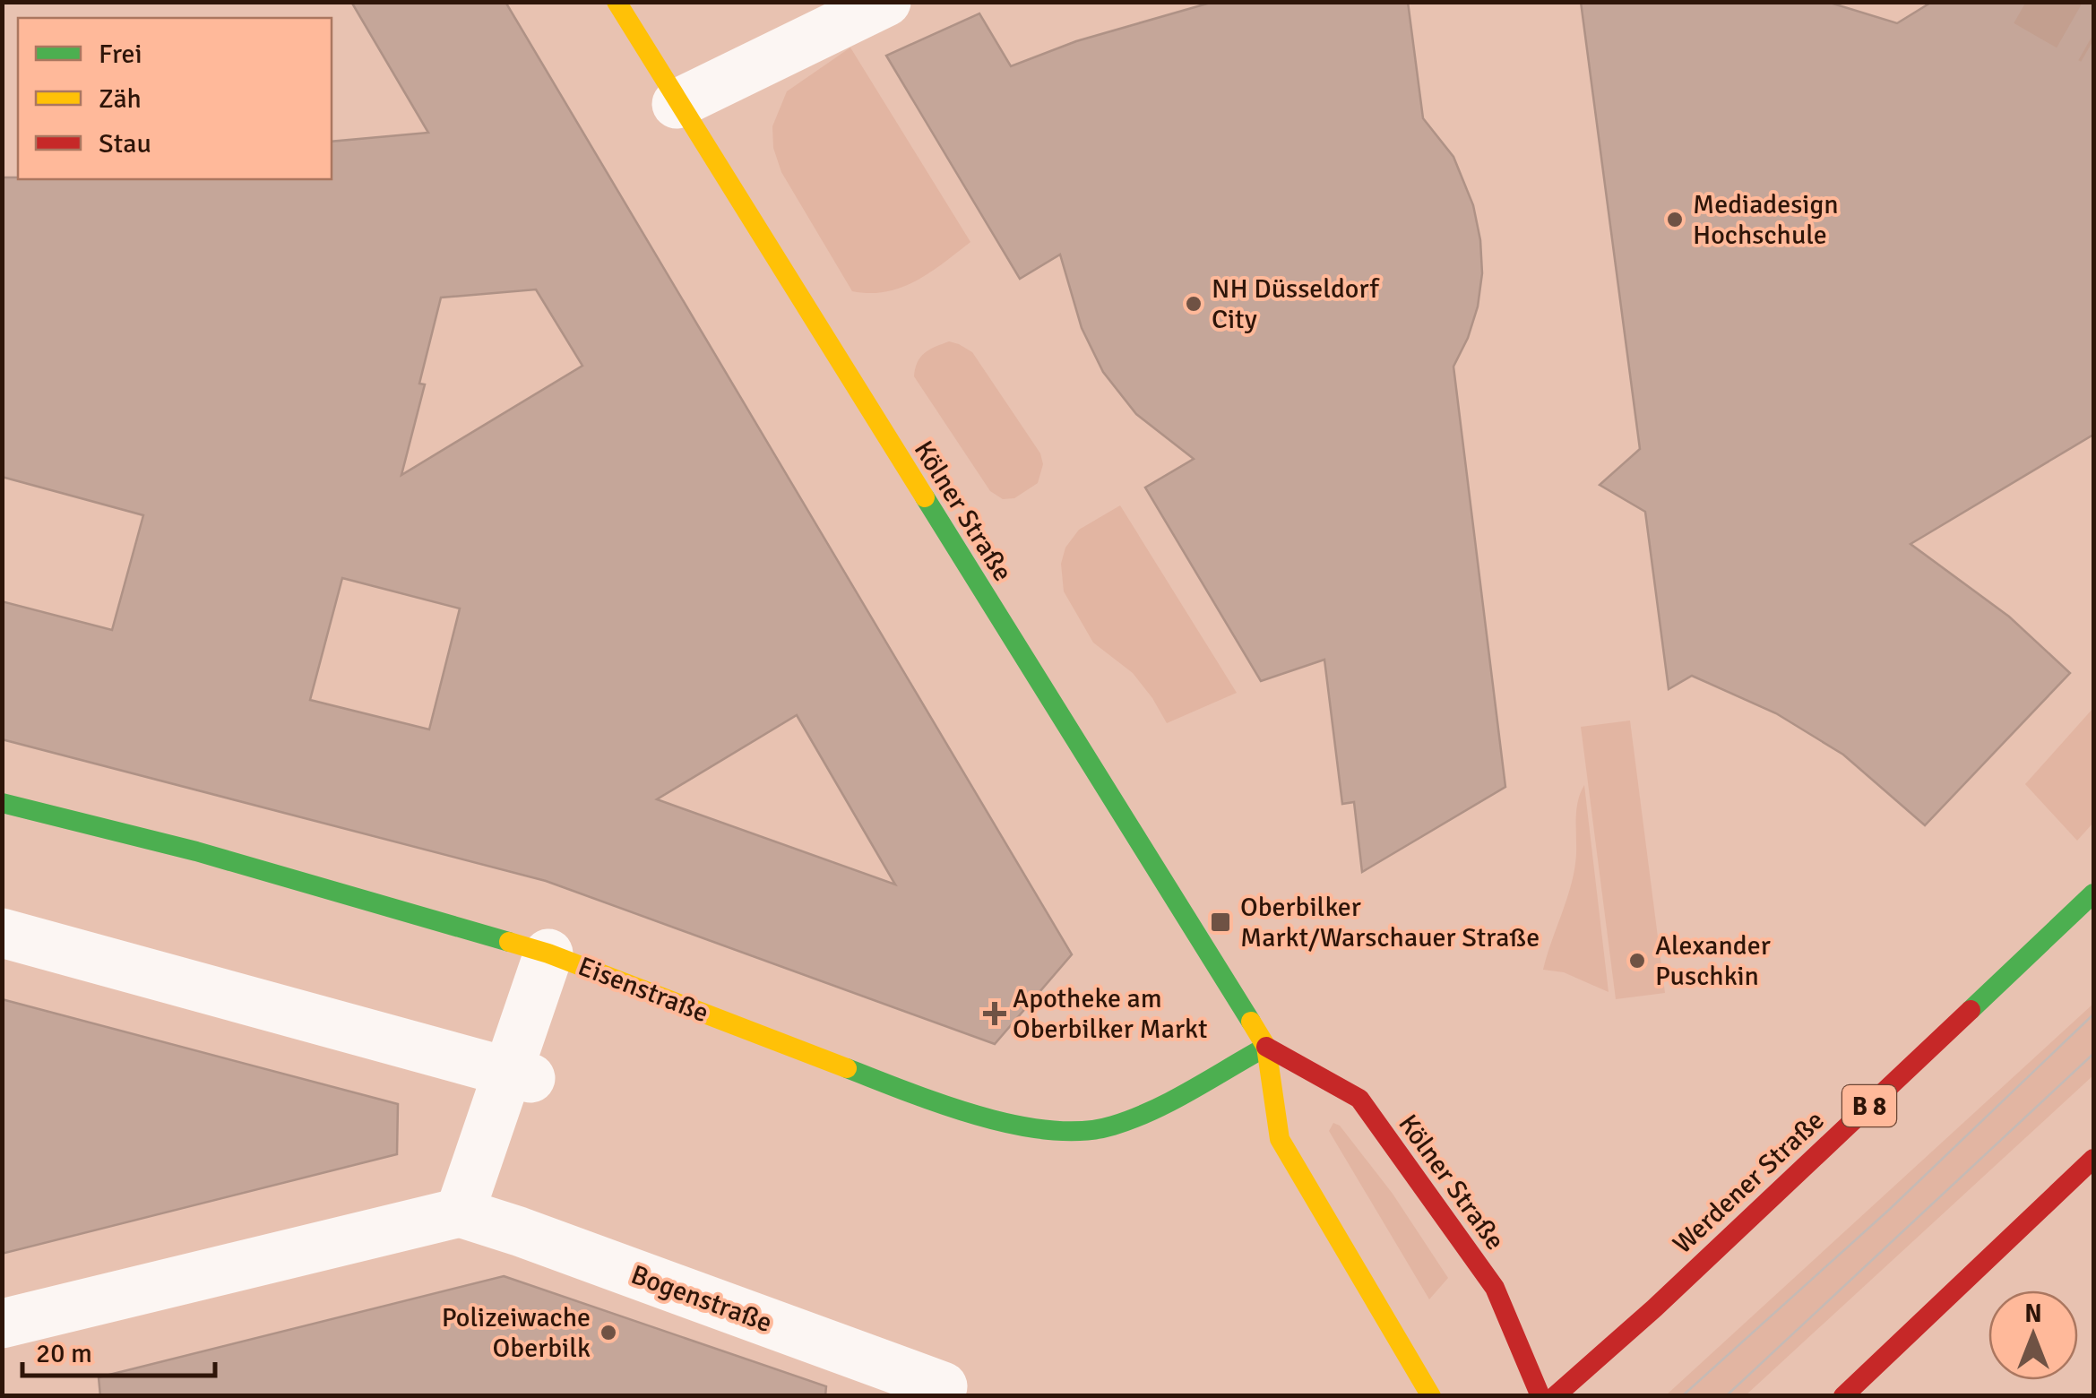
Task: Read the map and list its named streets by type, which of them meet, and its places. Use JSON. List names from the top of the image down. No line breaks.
{"streets":{"main road":["Kölner Straße","Eisenstraße","B 8","Werdener Straße"],"street":["Bogenstraße"]},"crossings":[["Kölner Straße","Eisenstraße"]],"places":{"other":["Mediadesign Hochschule","NH Düsseldorf City","Alexander Puschkin","Polizeiwache Oberbilk"],"transit":["Oberbilker Markt/Warschauer Straße"],"health":["Apotheke am Oberbilker Markt"]},"legend":["Frei","Zäh","Stau"],"scale_bar":"20 m","north":"top"}
